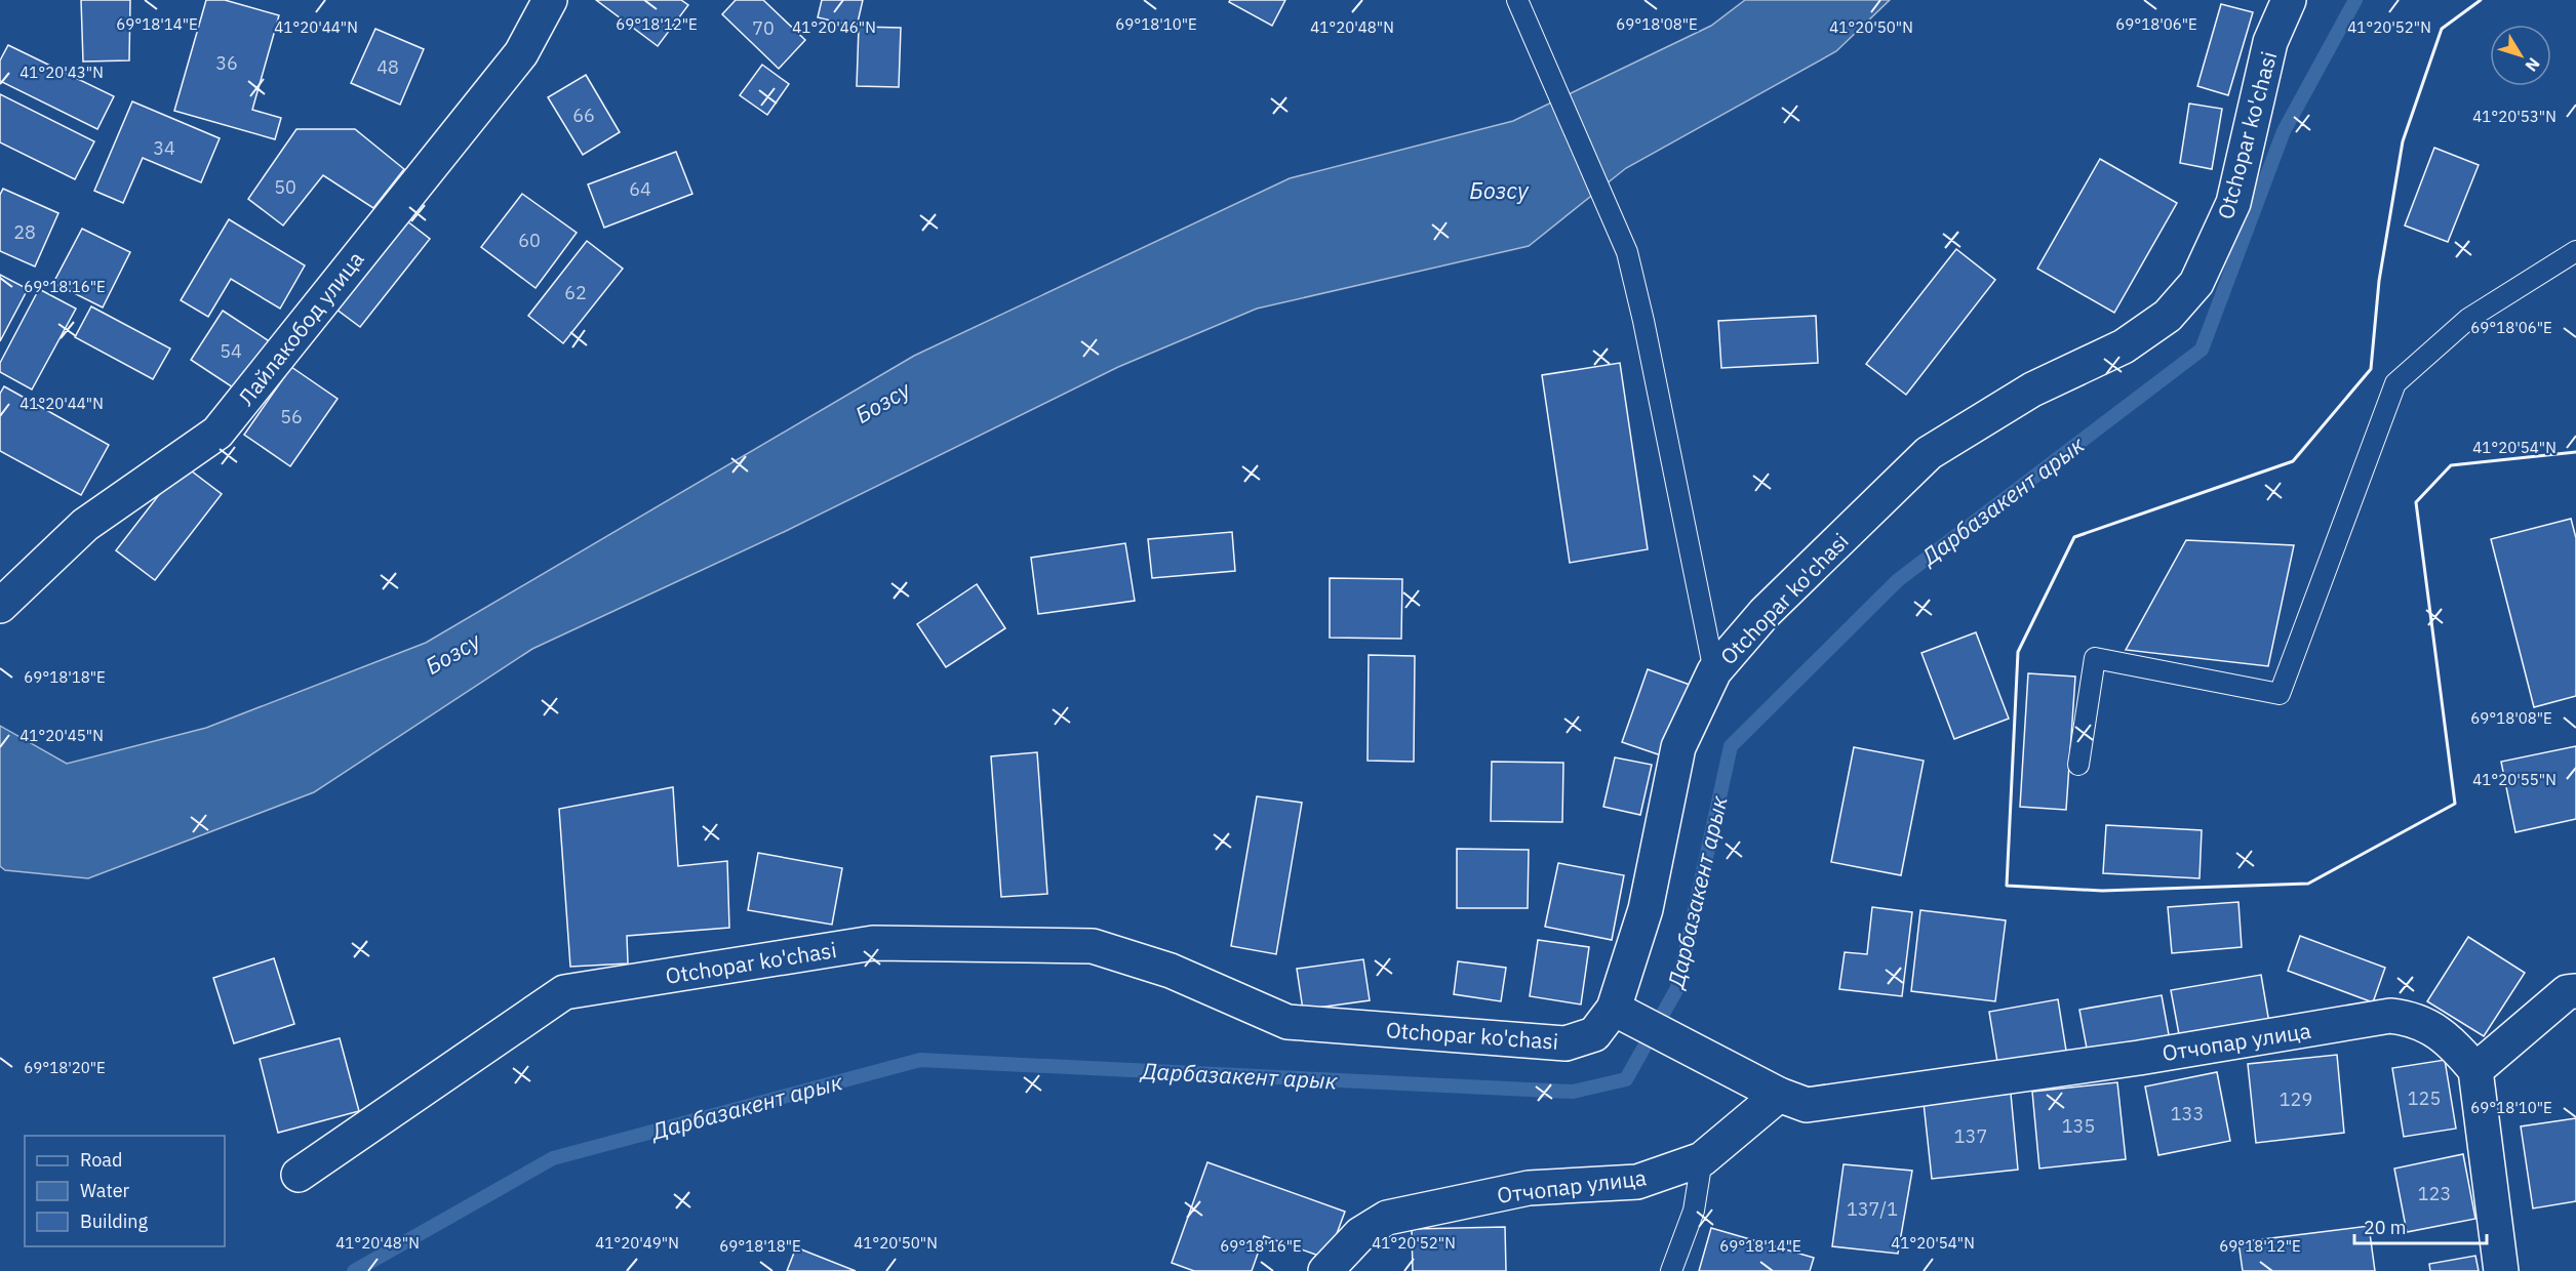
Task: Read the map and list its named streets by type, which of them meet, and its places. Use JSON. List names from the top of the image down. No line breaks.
{"streets":{"street":["Otchopar ko'chasi","Лайлакобод улица","Отчопар улица"]},"crossings":[["Otchopar ko'chasi","Отчопар улица"]],"water":["Бозсу","Дарбазакент арык"],"house_numbers":["70","36","48","66","34","50","64","28","60","62","54","56","125","129","133","135","137","123","137/1"],"legend":["Road","Water","Building"],"scale_bar":"20 m","north":"bottom right","coordinates":["69°18'14\"E","69°18'12\"E","69°18'10\"E","69°18'08\"E","69°18'06\"E","41°20'48\"N","41°20'50\"N","41°20'52\"N","41°20'44\"N","41°20'46\"N","41°20'43\"N","41°20'53\"N","69°18'16\"E","41°20'54\"N","69°18'18\"E","41°20'45\"N","41°20'55\"N","69°18'20\"E","41°20'49\"N"]}
